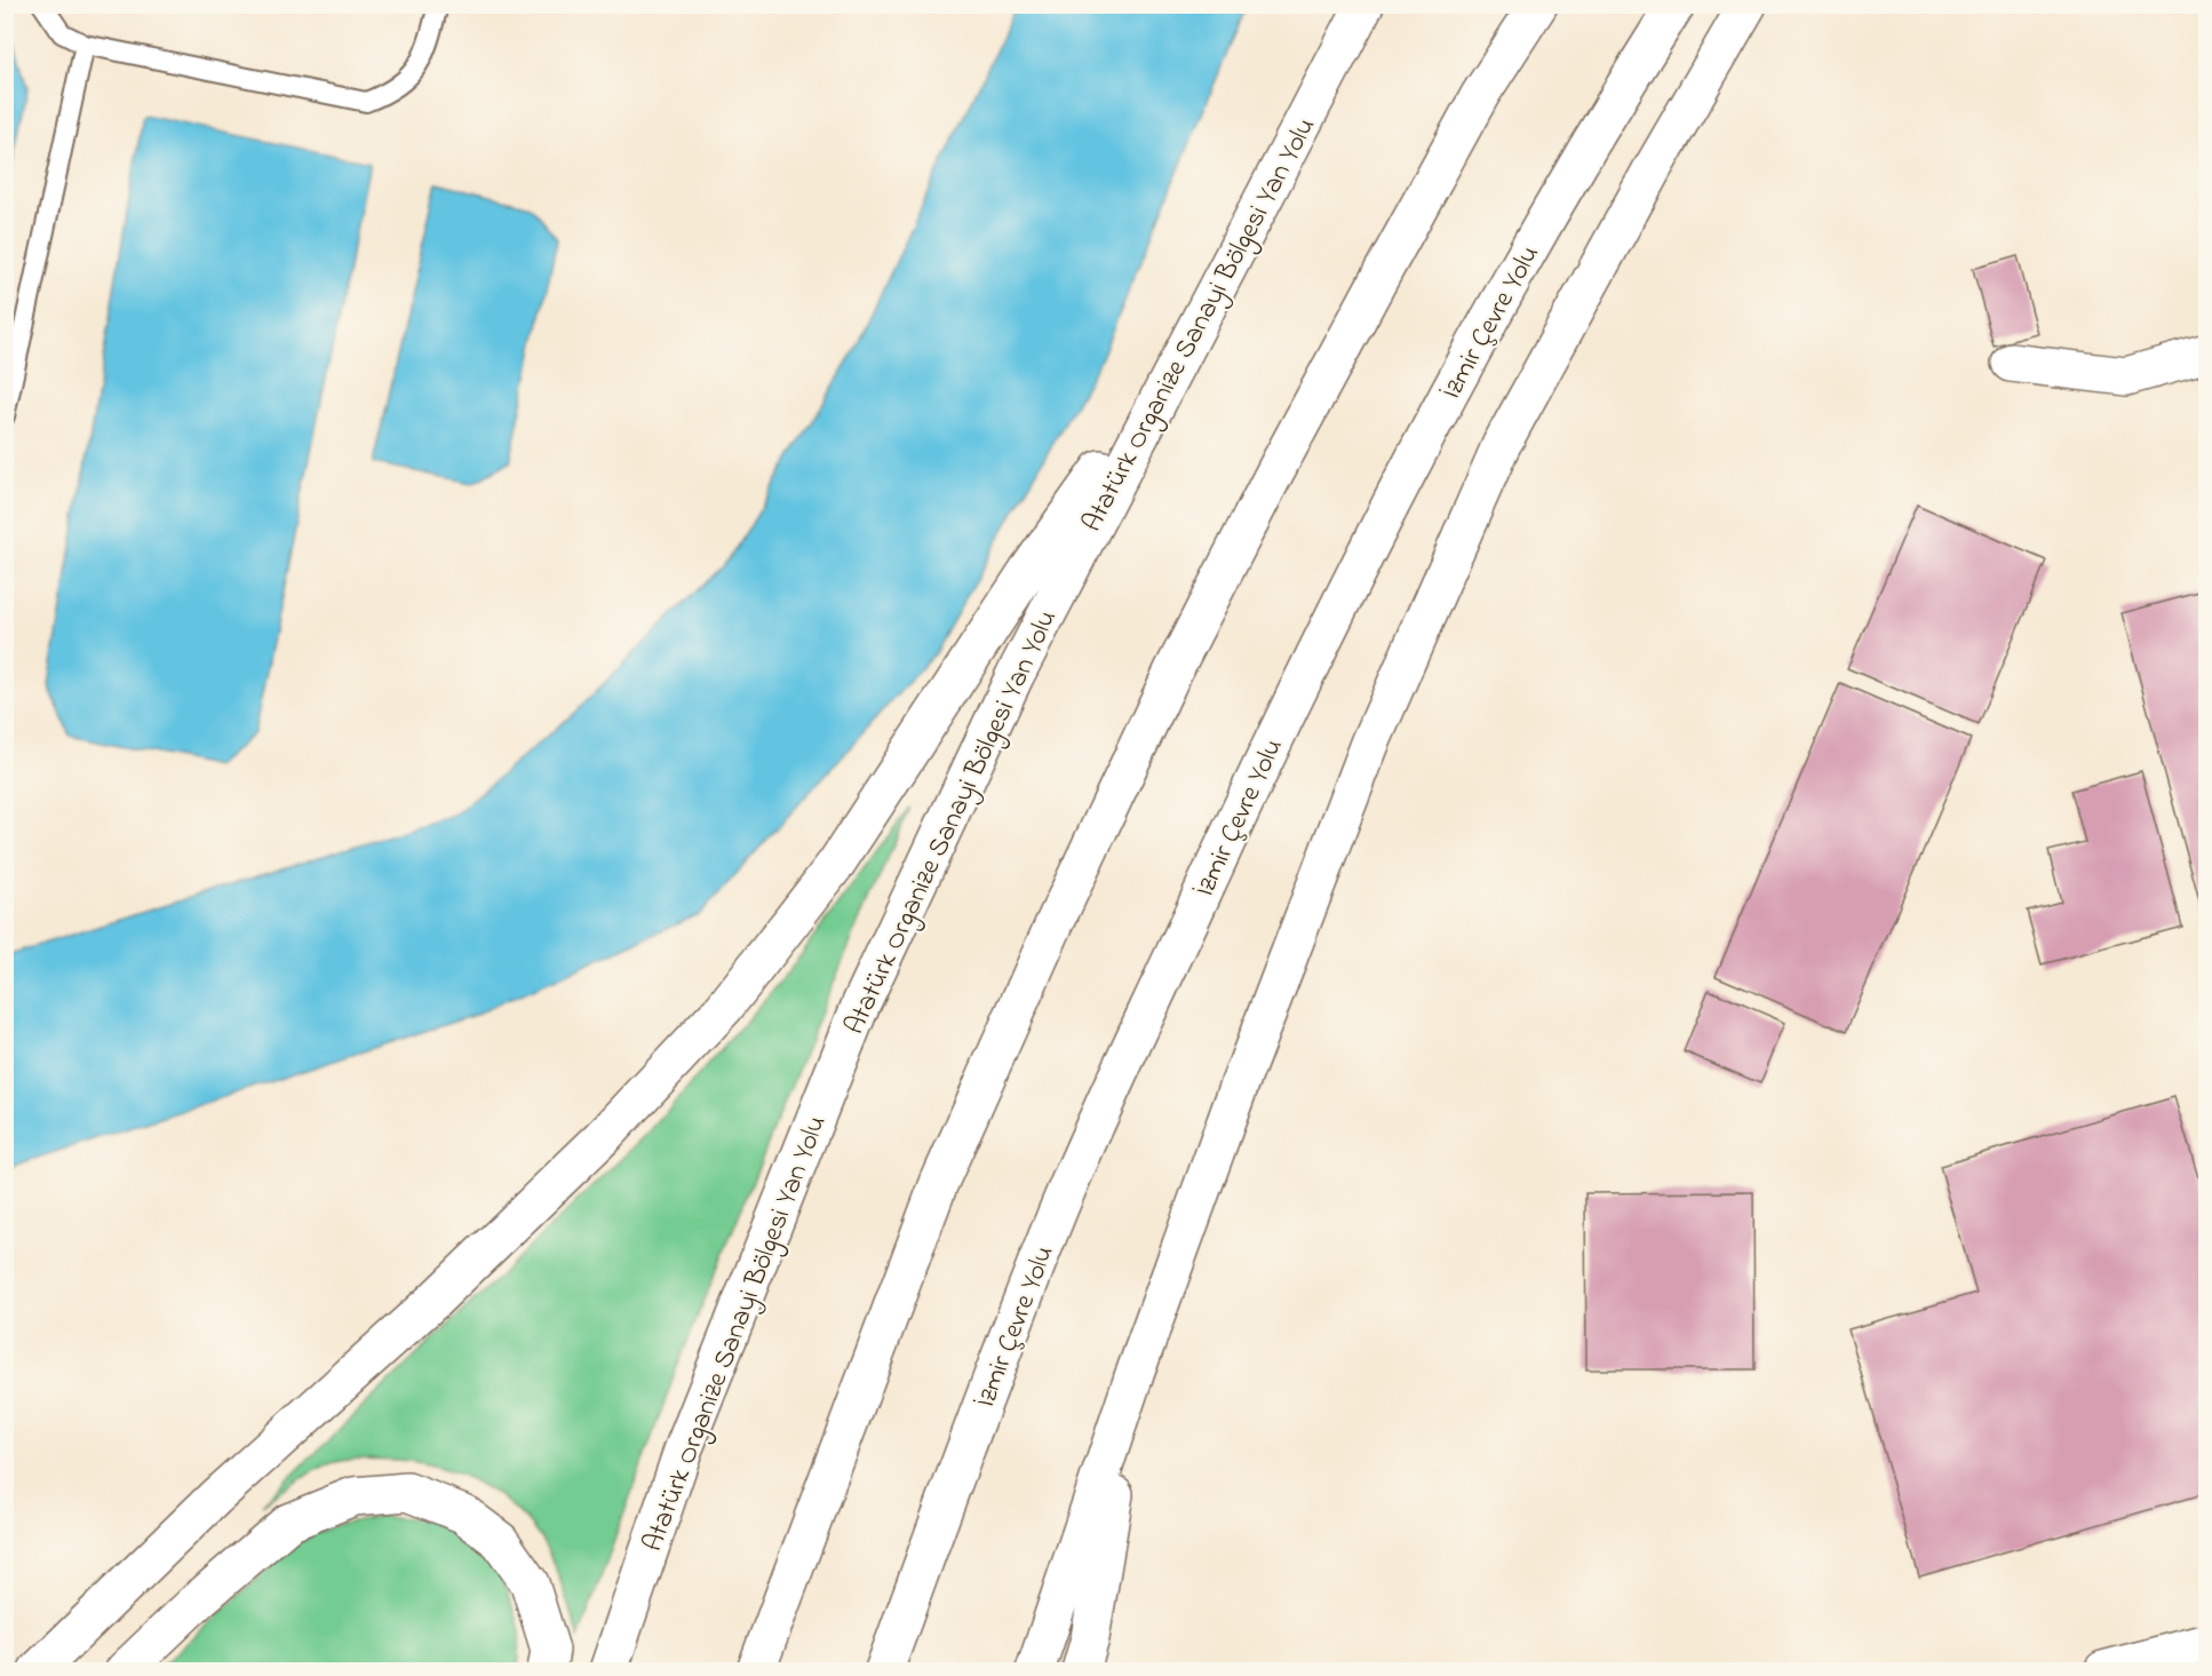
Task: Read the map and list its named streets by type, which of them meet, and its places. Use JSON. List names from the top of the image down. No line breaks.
{"streets":{"main road":["İzmir Çevre Yolu","Atatürk Organize Sanayi Bölgesi Yan Yolu"]}}
